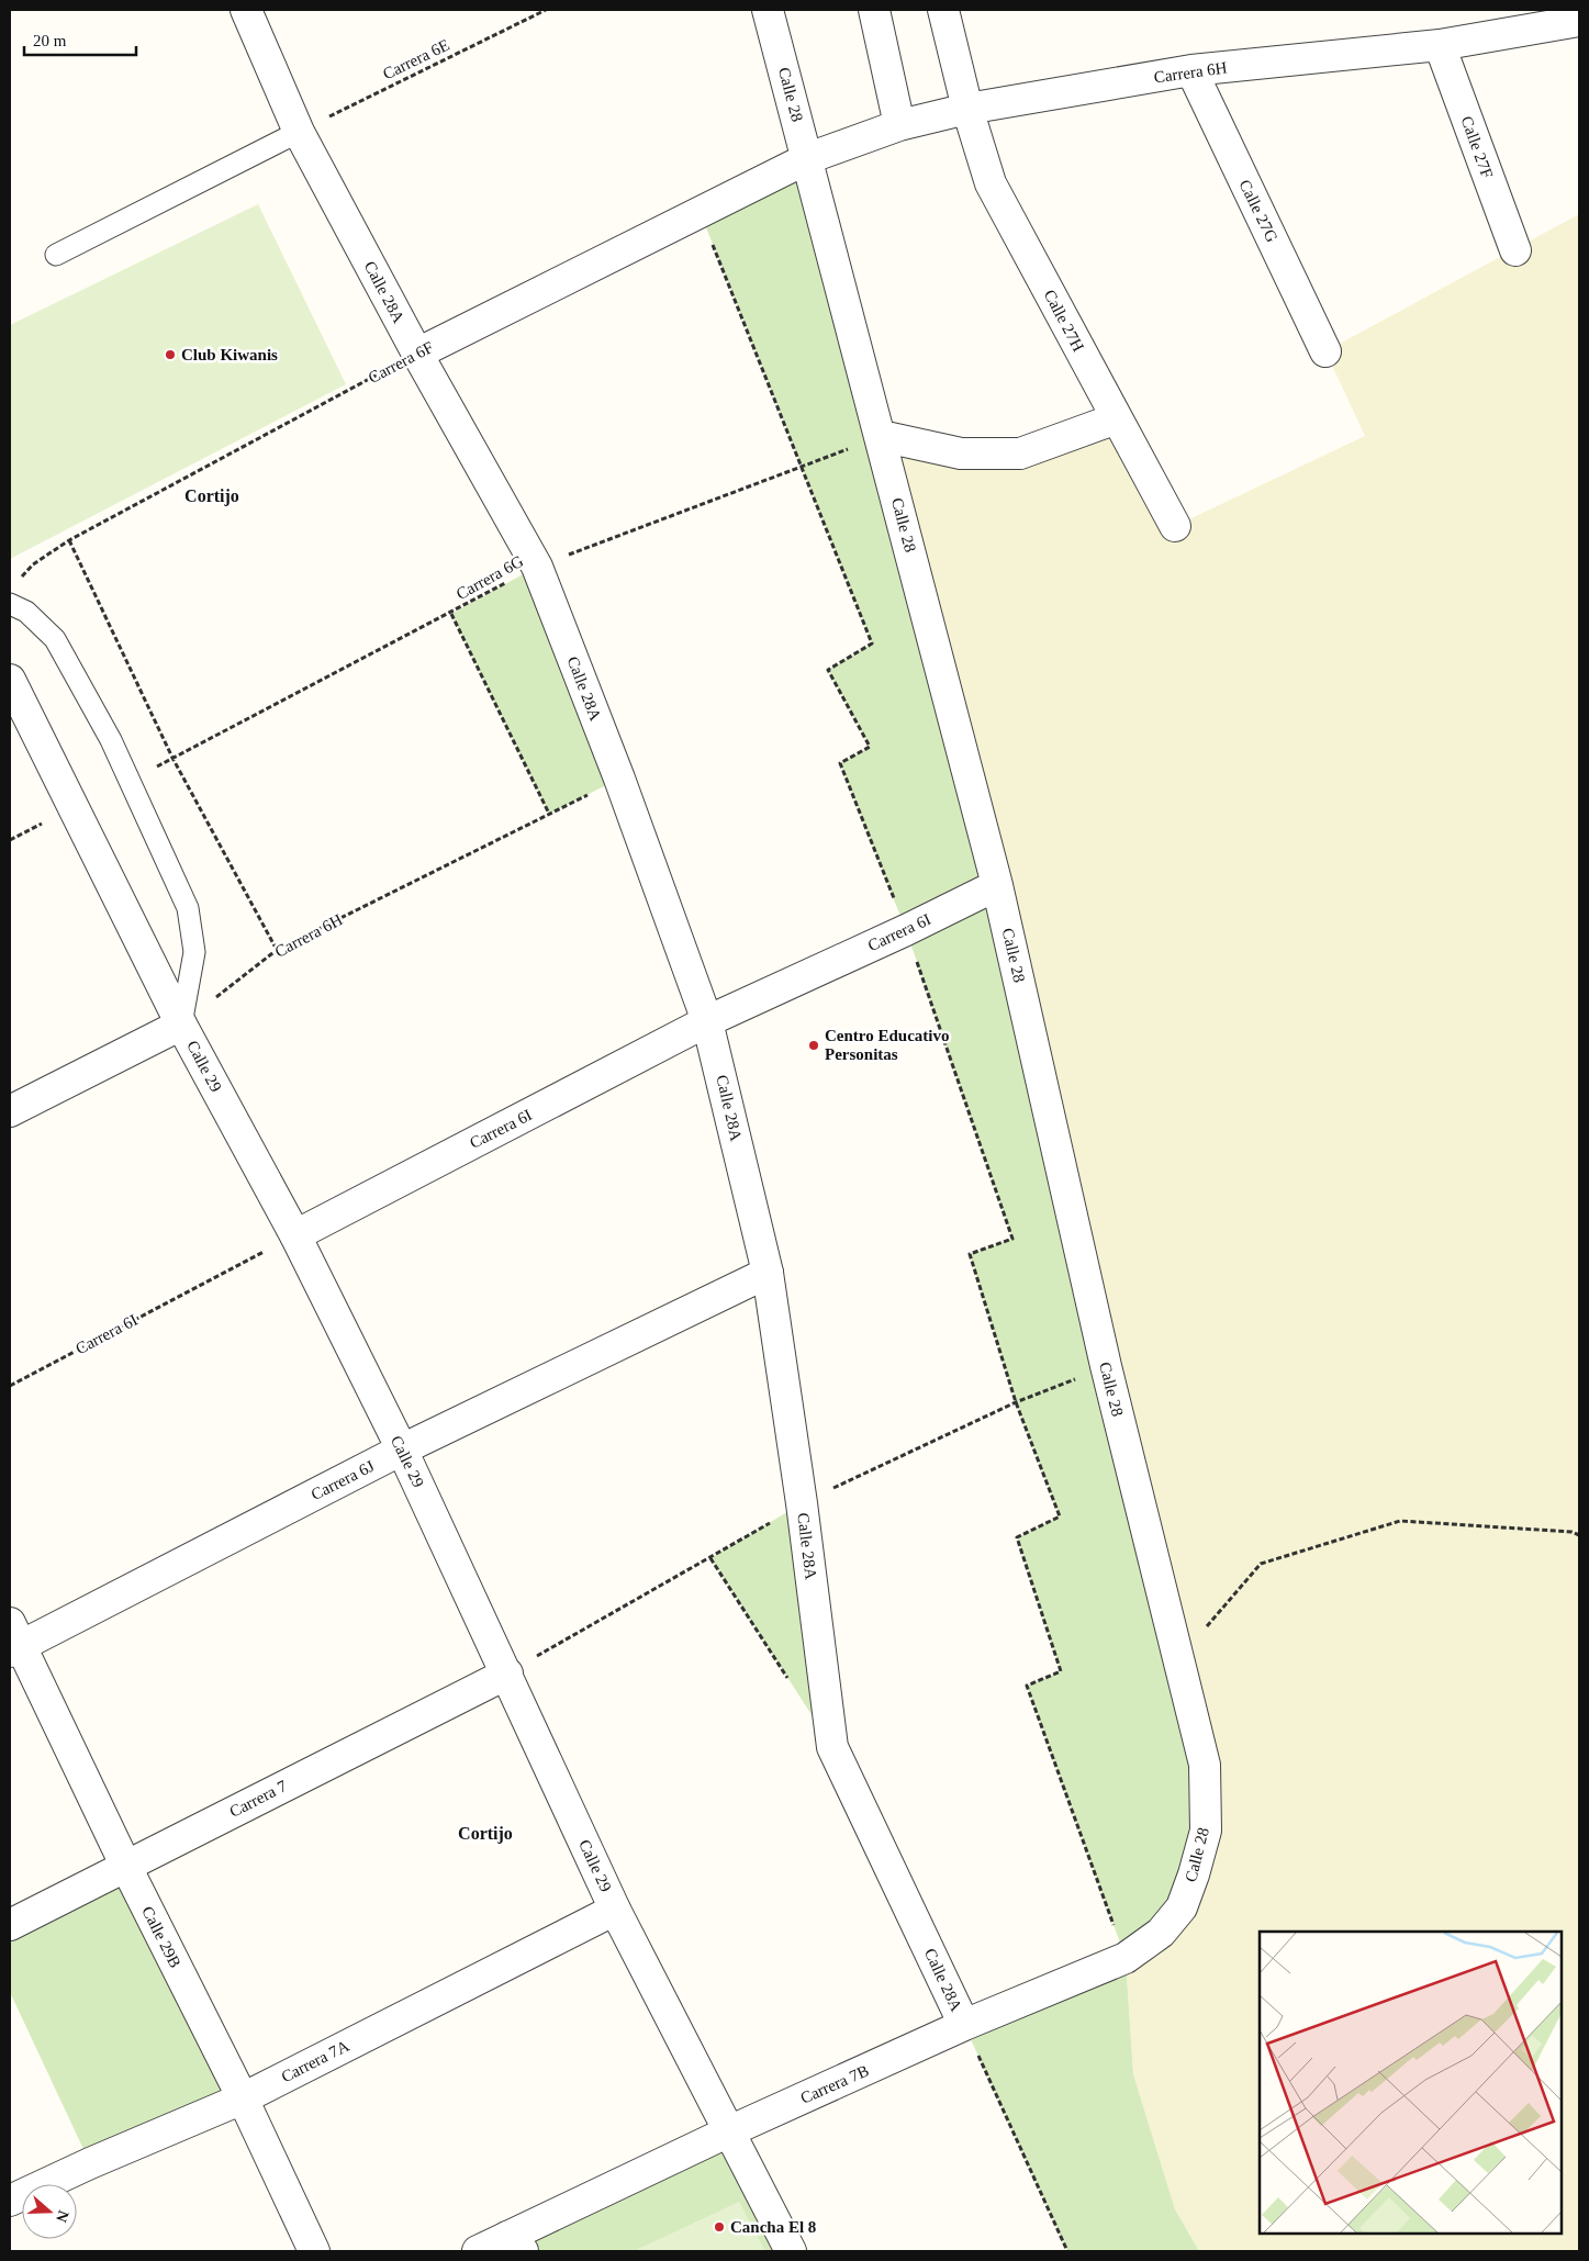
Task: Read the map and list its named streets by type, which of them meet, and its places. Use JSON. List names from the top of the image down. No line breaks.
{"streets":{"street":["Carrera 6H","Calle 28","Calle 27F","Calle 27G","Calle 28A","Calle 27H","Carrera 6F","Carrera 6I","Calle 29","Carrera 6J","Carrera 7","Calle 29B","Carrera 7A","Carrera 7B"],"path":["Carrera 6E","Carrera 6G"]},"crossings":[["Carrera 6E","Calle 28A"],["Carrera 6H","Calle 28"],["Carrera 6H","Calle 27F"],["Carrera 6H","Calle 27G"],["Carrera 6H","Calle 28A"],["Carrera 6H","Calle 27H"],["Carrera 6H","Carrera 6F"],["Carrera 6H","Calle 29"],["Calle 28","Carrera 6F"],["Calle 28","Carrera 6G"],["Calle 28","Carrera 6I"],["Calle 28","Carrera 7B"],["Calle 28A","Carrera 6F"],["Calle 28A","Carrera 6G"],["Calle 28A","Carrera 6I"],["Calle 28A","Carrera 6J"],["Calle 28A","Carrera 7B"],["Carrera 6I","Calle 29"],["Calle 29","Carrera 6J"],["Calle 29","Carrera 7"],["Calle 29","Carrera 7A"],["Calle 29","Carrera 7B"],["Carrera 6J","Calle 29B"],["Carrera 7","Calle 29B"],["Calle 29B","Carrera 7A"]],"districts":["Cortijo","Cortijo"],"places":["Club Kiwanis","Centro Educativo Personitas","Cancha El 8"],"scale_bar":"20 m","north":"right"}
